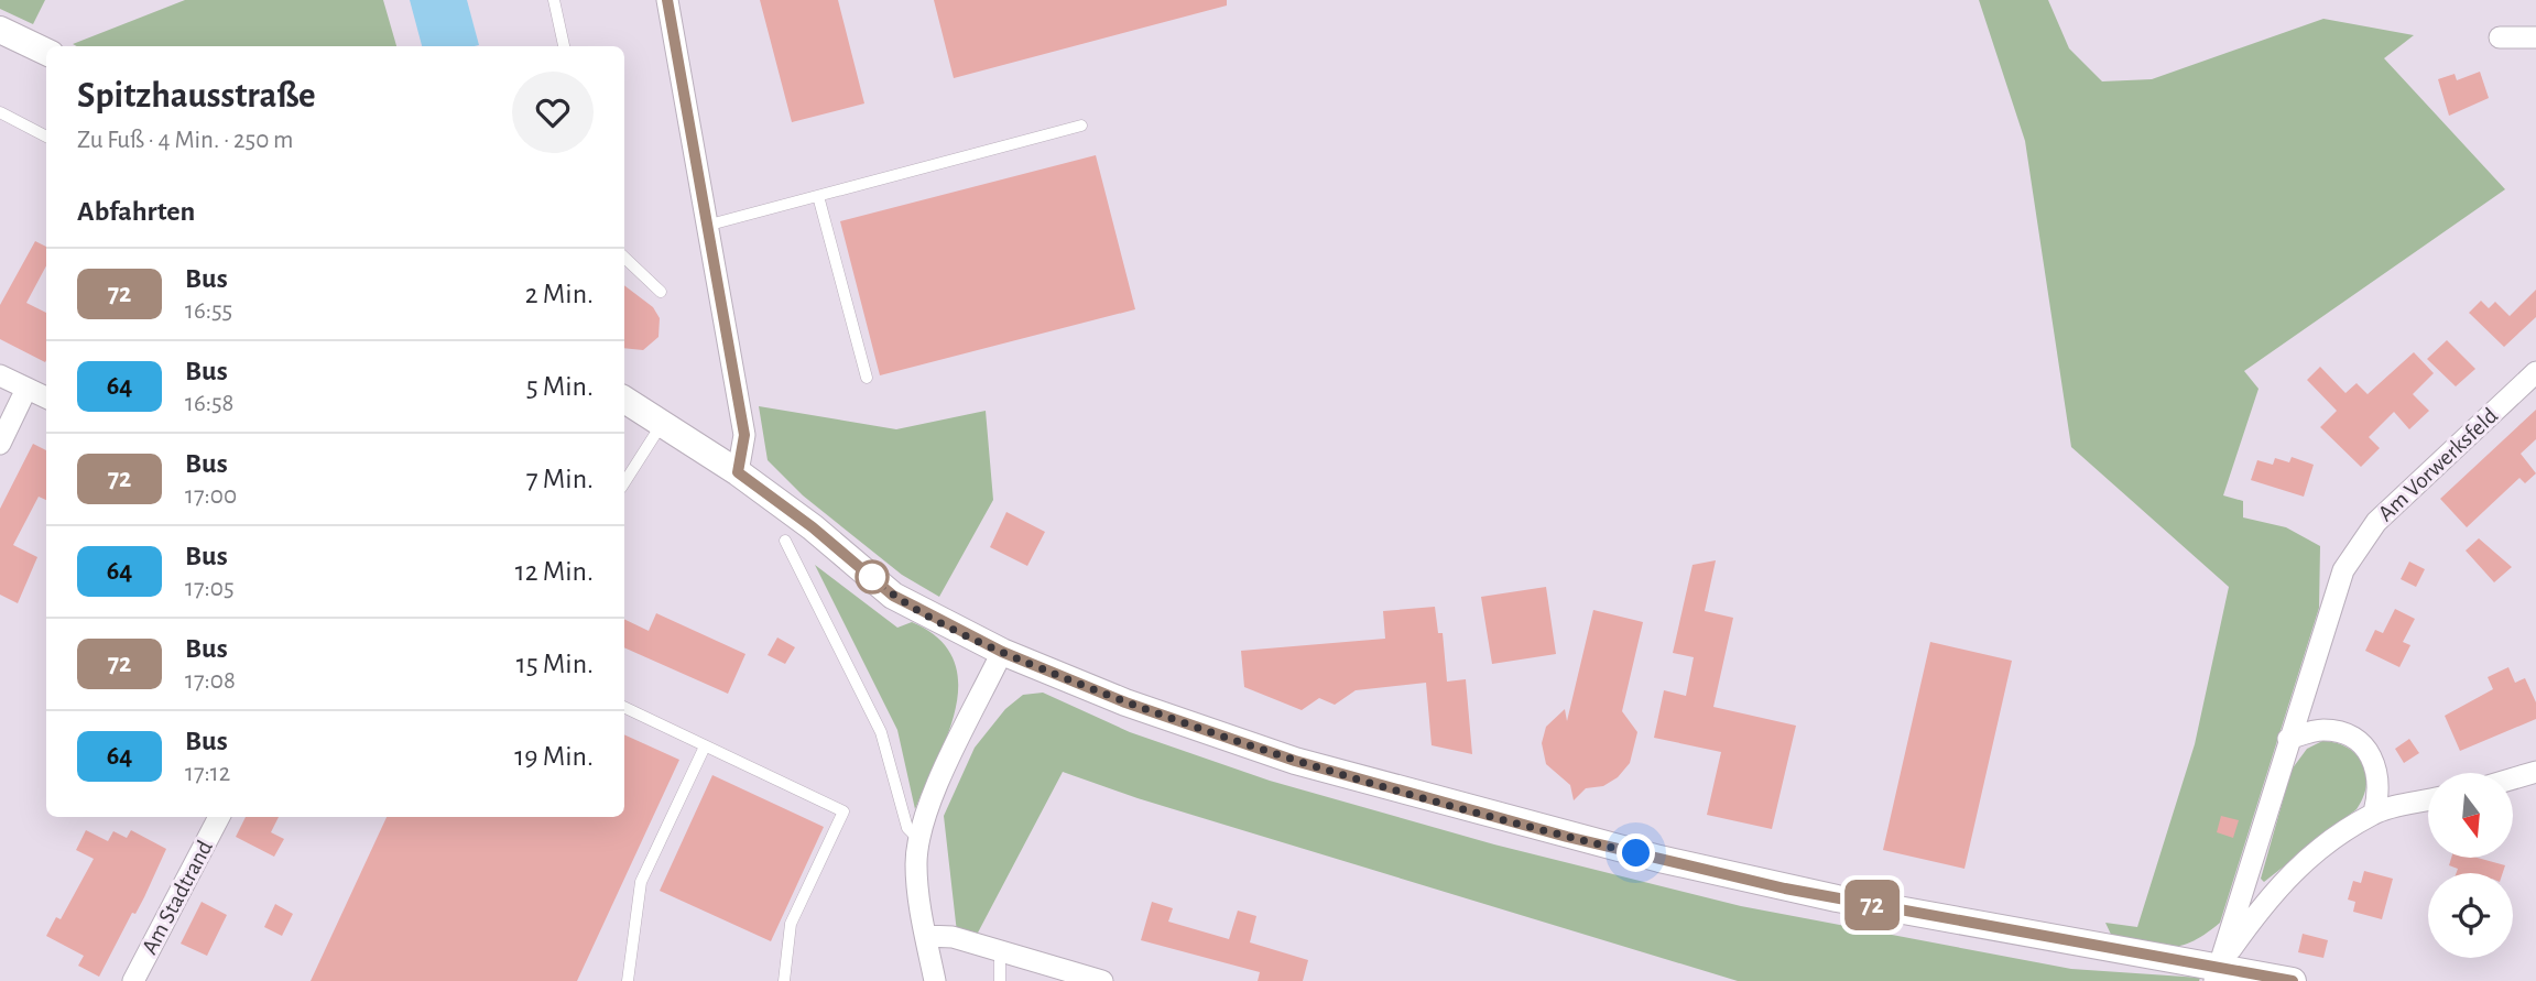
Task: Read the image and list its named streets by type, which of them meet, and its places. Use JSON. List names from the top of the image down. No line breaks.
{"streets":{"street":["Am Vorwerksfeld","Am Stadtrand"]},"lines":["bus line 72"],"north":"bottom","page":{"on_map":"72","heading":[["Spitzhausstraße","Zu Fuß · 4 Min. · 250 m"],"Abfahrten"],"list":[{"mark":"72","name":"Bus","note":"16:55","value":"2 Min."},{"mark":"64","name":"Bus","note":"16:58","value":"5 Min."},{"mark":"72","name":"Bus","note":"17:00","value":"7 Min."},{"mark":"64","name":"Bus","note":"17:05","value":"12 Min."},{"mark":"72","name":"Bus","note":"17:08","value":"15 Min."},{"mark":"64","name":"Bus","note":"17:12","value":"19 Min."}]}}
